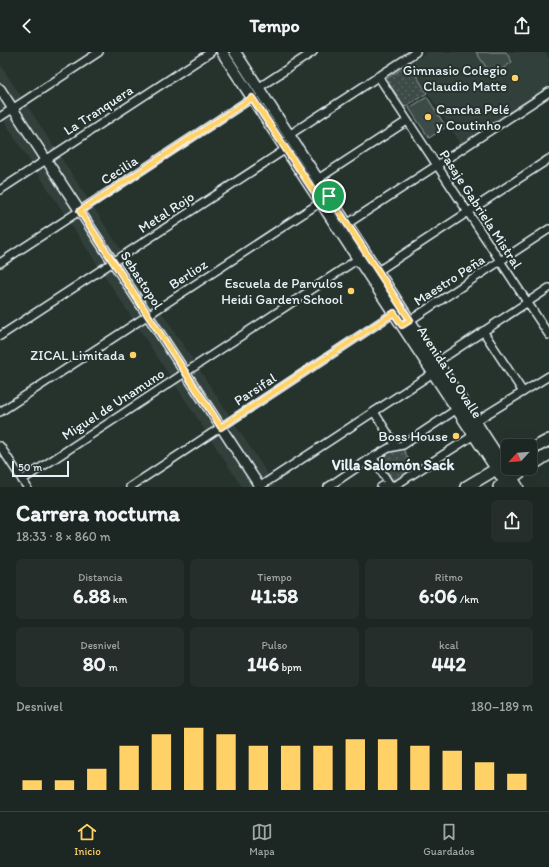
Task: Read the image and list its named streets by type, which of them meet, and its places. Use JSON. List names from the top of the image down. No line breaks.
{"streets":{"main road":["Avenida Lo Ovalle"],"street":["La Tranquera","Cecilia","Pasaje Gabriela Mistral","Metal Rojo","Berlioz","Sebastopol","Maestro Peña","Parsifal","Miguel de Unamuno"]},"crossings":[["La Tranquera","Sebastopol"],["Cecilia","Sebastopol"],["Cecilia","Avenida Lo Ovalle"],["Pasaje Gabriela Mistral","Maestro Peña"],["Metal Rojo","Sebastopol"],["Metal Rojo","Avenida Lo Ovalle"],["Berlioz","Sebastopol"],["Berlioz","Avenida Lo Ovalle"],["Sebastopol","Parsifal"],["Sebastopol","Miguel de Unamuno"],["Maestro Peña","Avenida Lo Ovalle"],["Avenida Lo Ovalle","Parsifal"],["Avenida Lo Ovalle","Miguel de Unamuno"]],"districts":["Villa Salomón Sack"],"places":["Gimnasio Colegio Claudio Matte","Cancha Pelé y Coutinho","Escuela de Parvulos Heidi Garden School","ZICAL Limitada","Boss House"],"scale_bar":"50 m","north":"bottom left","page":{"header":"Tempo","scale":"50 m","heading":["Carrera nocturna","18:33 · 8 × 860 m"],"stats":[["Distancia","6.88 km"],["Tiempo","41:58"],["Ritmo","6:06 /km"],["Desnivel","80 m"],["Pulso","146 bpm"],["kcal","442"]],"chart":["Desnivel","180–189 m"],"tabs":["Inicio","Mapa","Guardados"]}}
